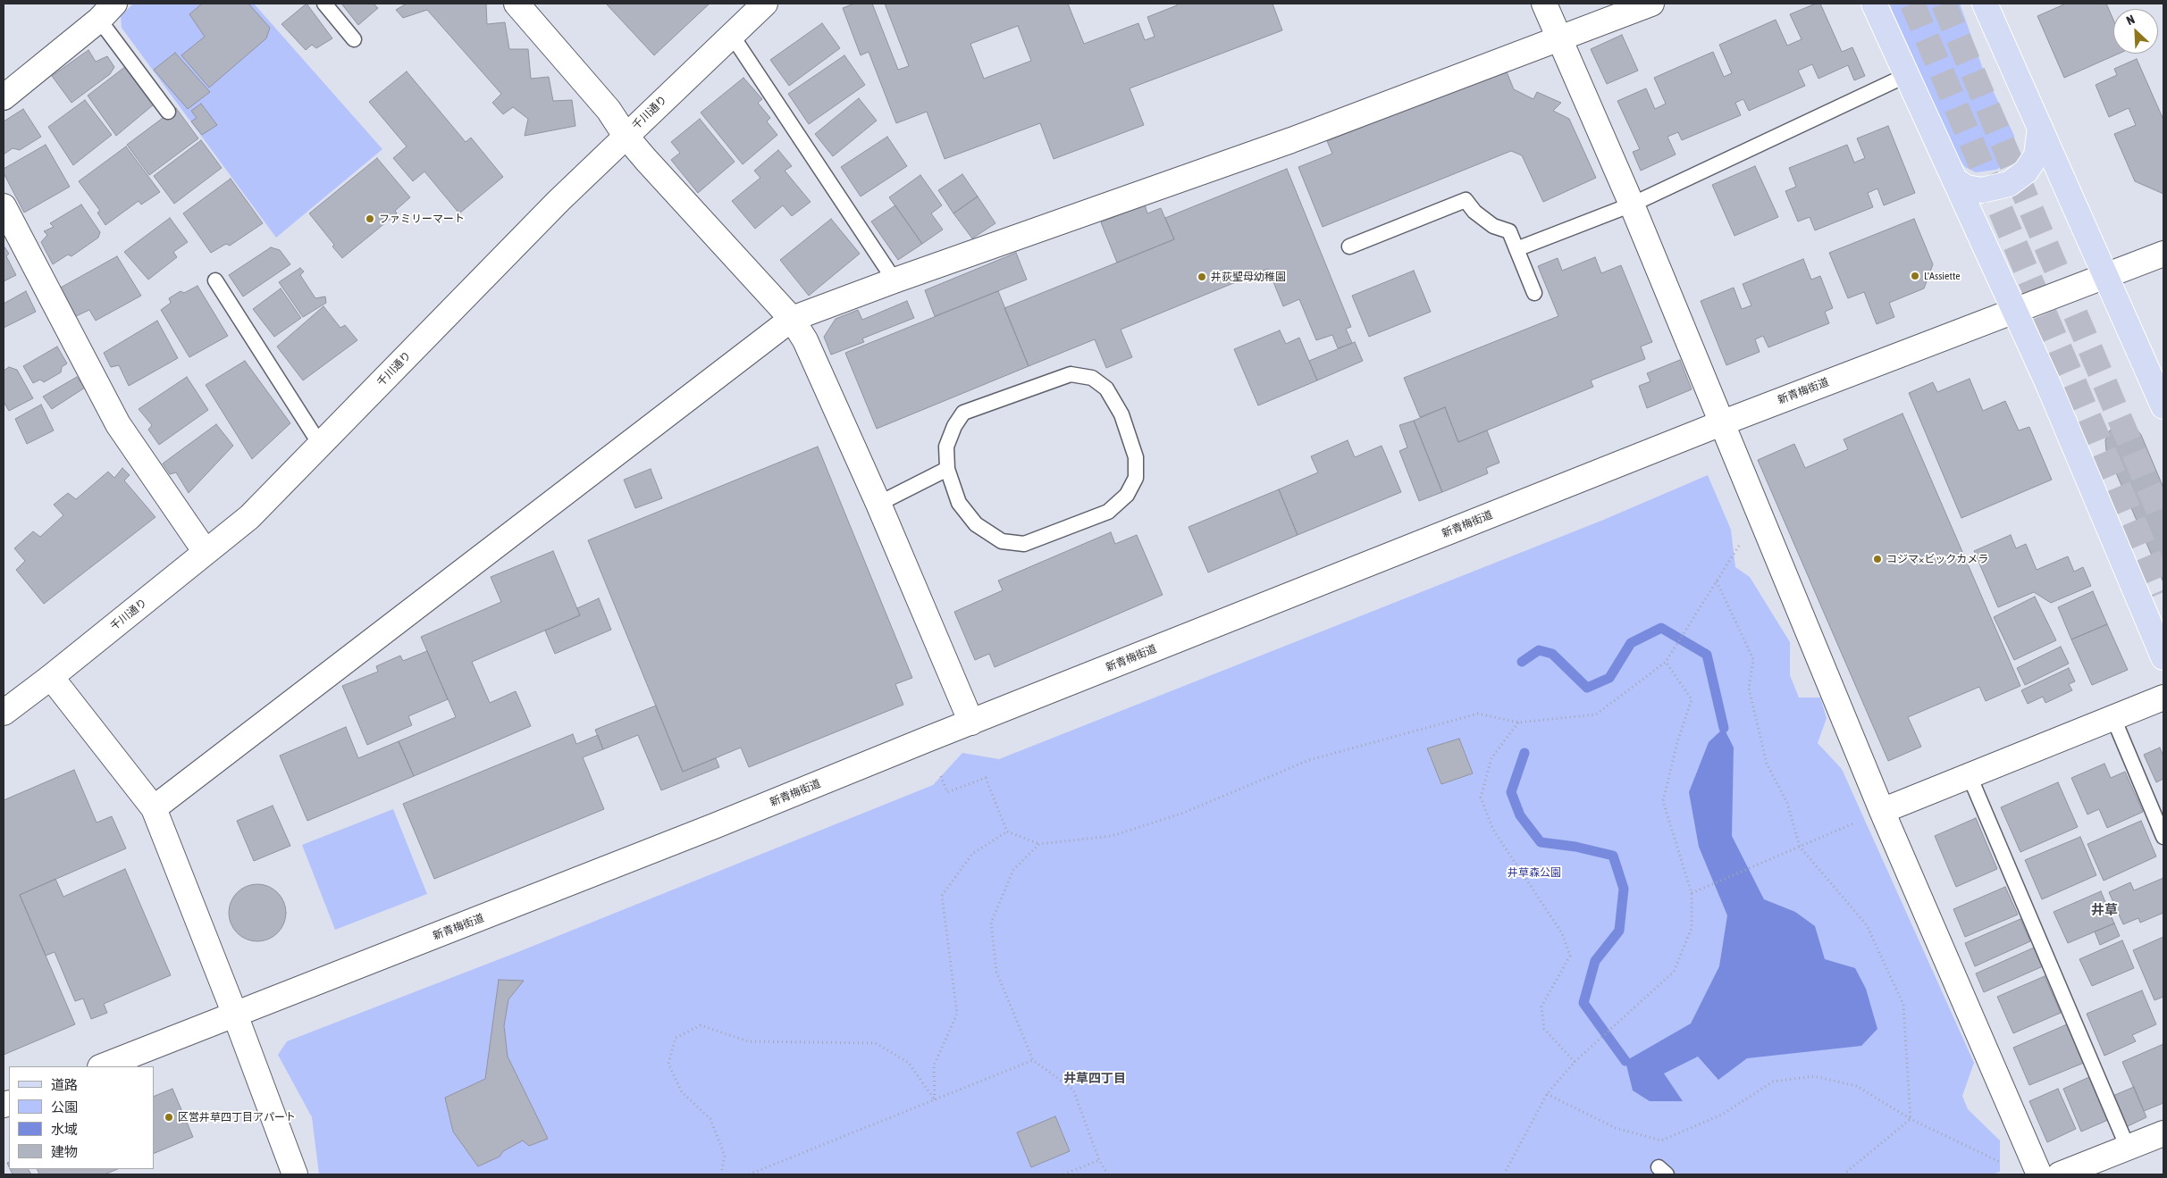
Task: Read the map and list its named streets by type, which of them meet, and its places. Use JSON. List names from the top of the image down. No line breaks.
{"streets":{"street":["千川通り","新青梅街道"]},"districts":["井草","井草四丁目"],"parks":["井草森公園"],"places":["ファミリーマート","L'Assiette","井荻聖母幼稚園","コジマ×ビックカメラ","区営井草四丁目アパート"],"legend":["道路","公園","水域","建物"],"north":"top left"}
